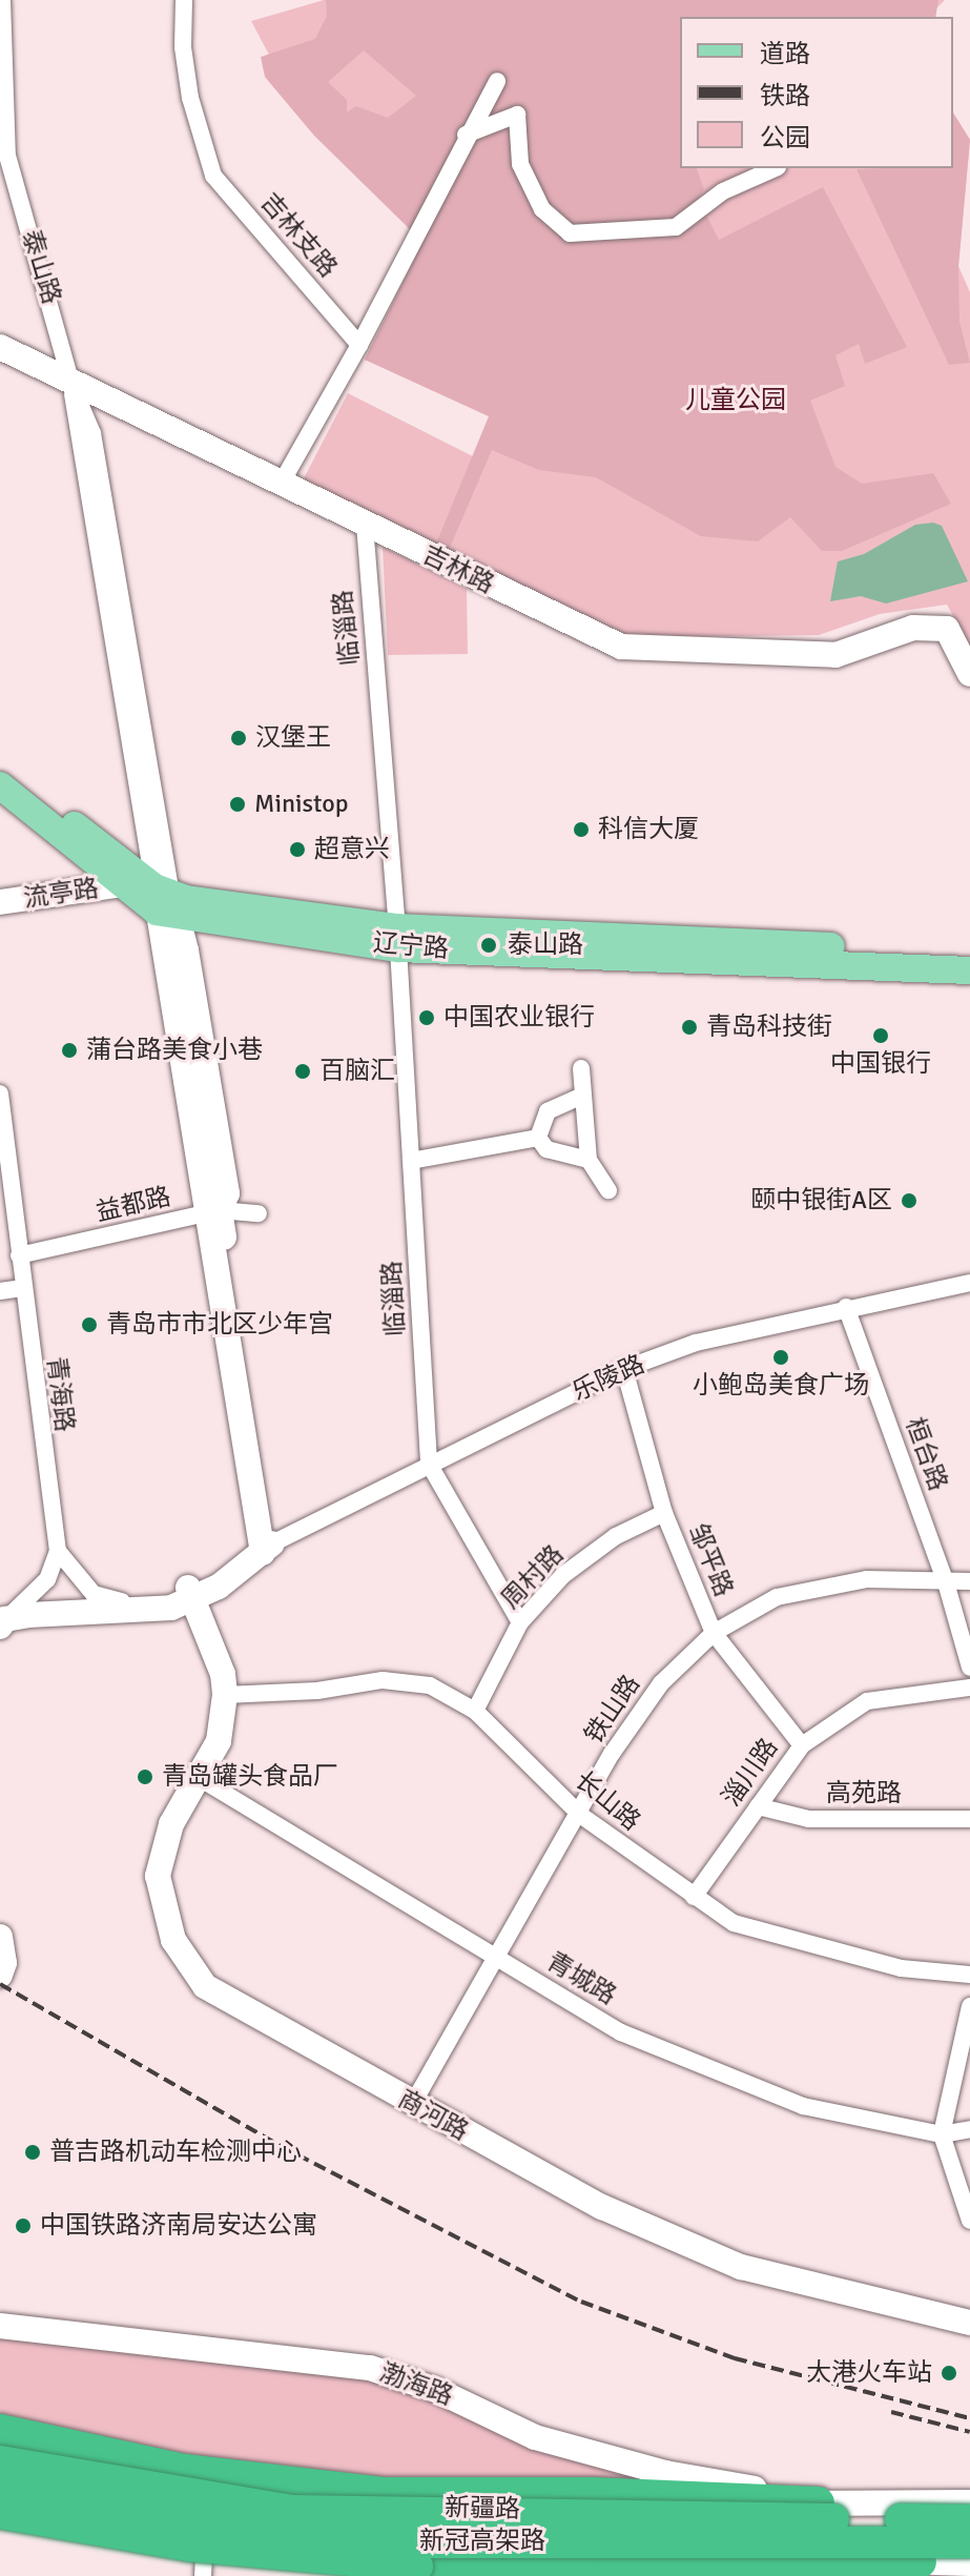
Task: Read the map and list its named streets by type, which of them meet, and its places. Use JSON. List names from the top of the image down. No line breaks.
{"streets":{"highway":["新冠高架路"],"main road":["辽宁路"],"street":["吉林支路","泰山路","吉林路","临淄路","流亭路","益都路","乐陵路","青海路","桓台路","邹平路","周村路","铁山路","淄川路","高苑路","长山路","青城路","商河路","渤海路","新疆路"]},"crossings":[["泰山路","吉林路"],["泰山路","辽宁路"],["泰山路","益都路"],["泰山路","乐陵路"],["吉林路","临淄路"],["临淄路","辽宁路"],["临淄路","乐陵路"],["临淄路","周村路"],["流亭路","辽宁路"],["益都路","青海路"],["乐陵路","桓台路"],["乐陵路","邹平路"],["乐陵路","商河路"],["桓台路","铁山路"],["邹平路","周村路"],["邹平路","铁山路"],["邹平路","淄川路"],["周村路","长山路"],["铁山路","长山路"],["铁山路","青城路"],["铁山路","商河路"],["淄川路","高苑路"],["淄川路","长山路"],["长山路","商河路"],["青城路","商河路"],["渤海路","新疆路"],["新疆路","新冠高架路"]],"parks":["儿童公园"],"places":["汉堡王","Ministop","科信大厦","超意兴","泰山路","中国农业银行","青岛科技街","中国银行","蒲台路美食小巷","百脑汇","颐中银街A区","青岛市市北区少年宫","小鲍岛美食广场","青岛罐头食品厂","普吉路机动车检测中心","中国铁路济南局安达公寓","大港火车站"],"legend":["道路","铁路","公园"]}
